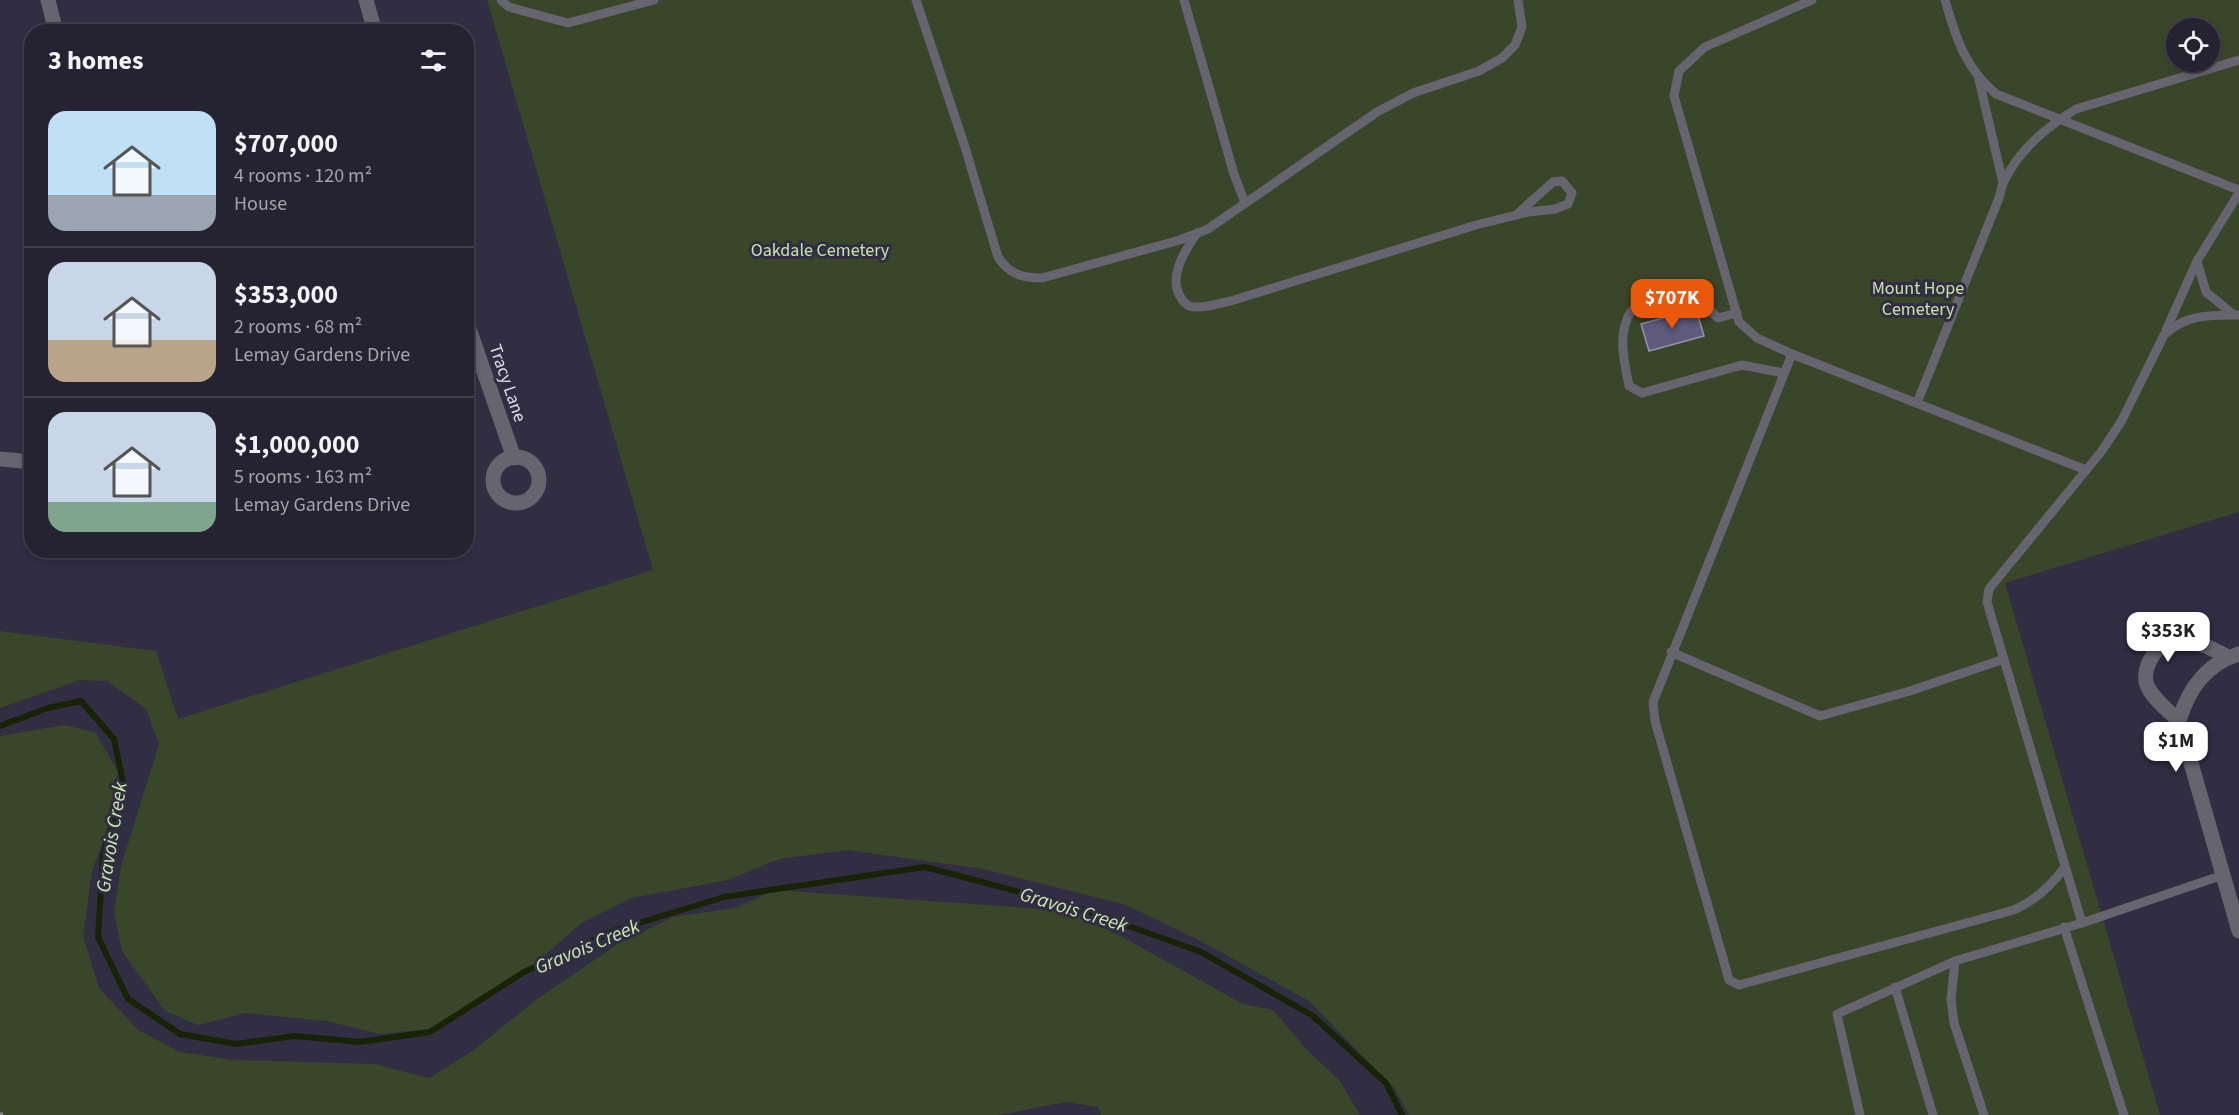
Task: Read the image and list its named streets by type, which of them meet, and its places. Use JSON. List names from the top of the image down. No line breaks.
{"streets":{"street":["Tracy Lane"]},"water":["Gravois Creek"],"parks":["Oakdale Cemetery","Mount Hope Cemetery"],"page":{"heading":"3 homes","list":[{"name":"$707,000","note":"4 rooms · 120 m² · House"},{"name":"$353,000","note":"2 rooms · 68 m² · Lemay Gardens Drive"},{"name":"$1,000,000","note":"5 rooms · 163 m² · Lemay Gardens Drive"}],"price":["$707K","$353K","$1M"]}}
